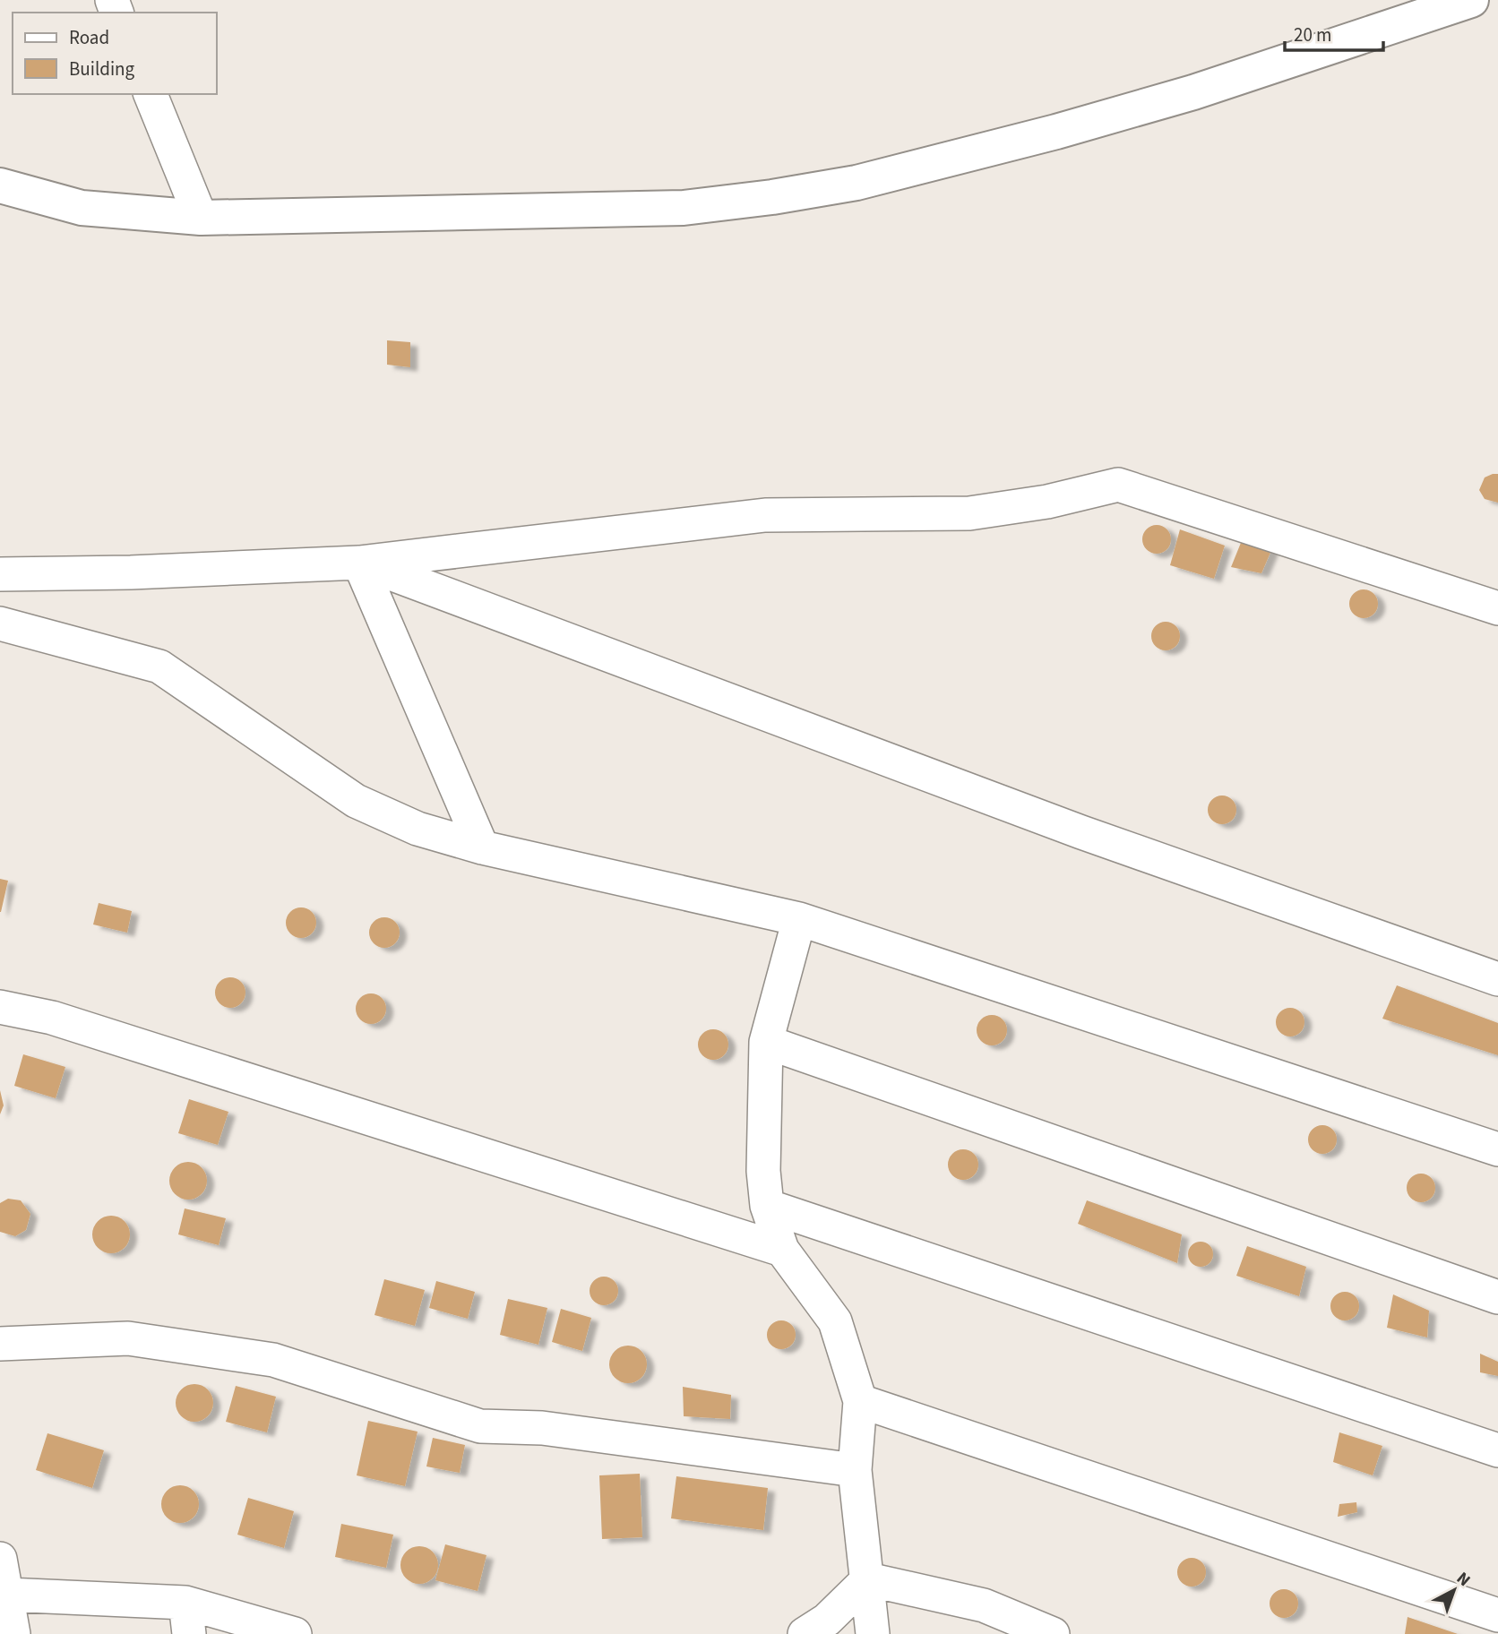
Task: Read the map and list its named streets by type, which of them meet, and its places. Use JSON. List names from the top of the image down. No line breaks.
{"legend":["Road","Building"],"scale_bar":"20 m","north":"top right"}
